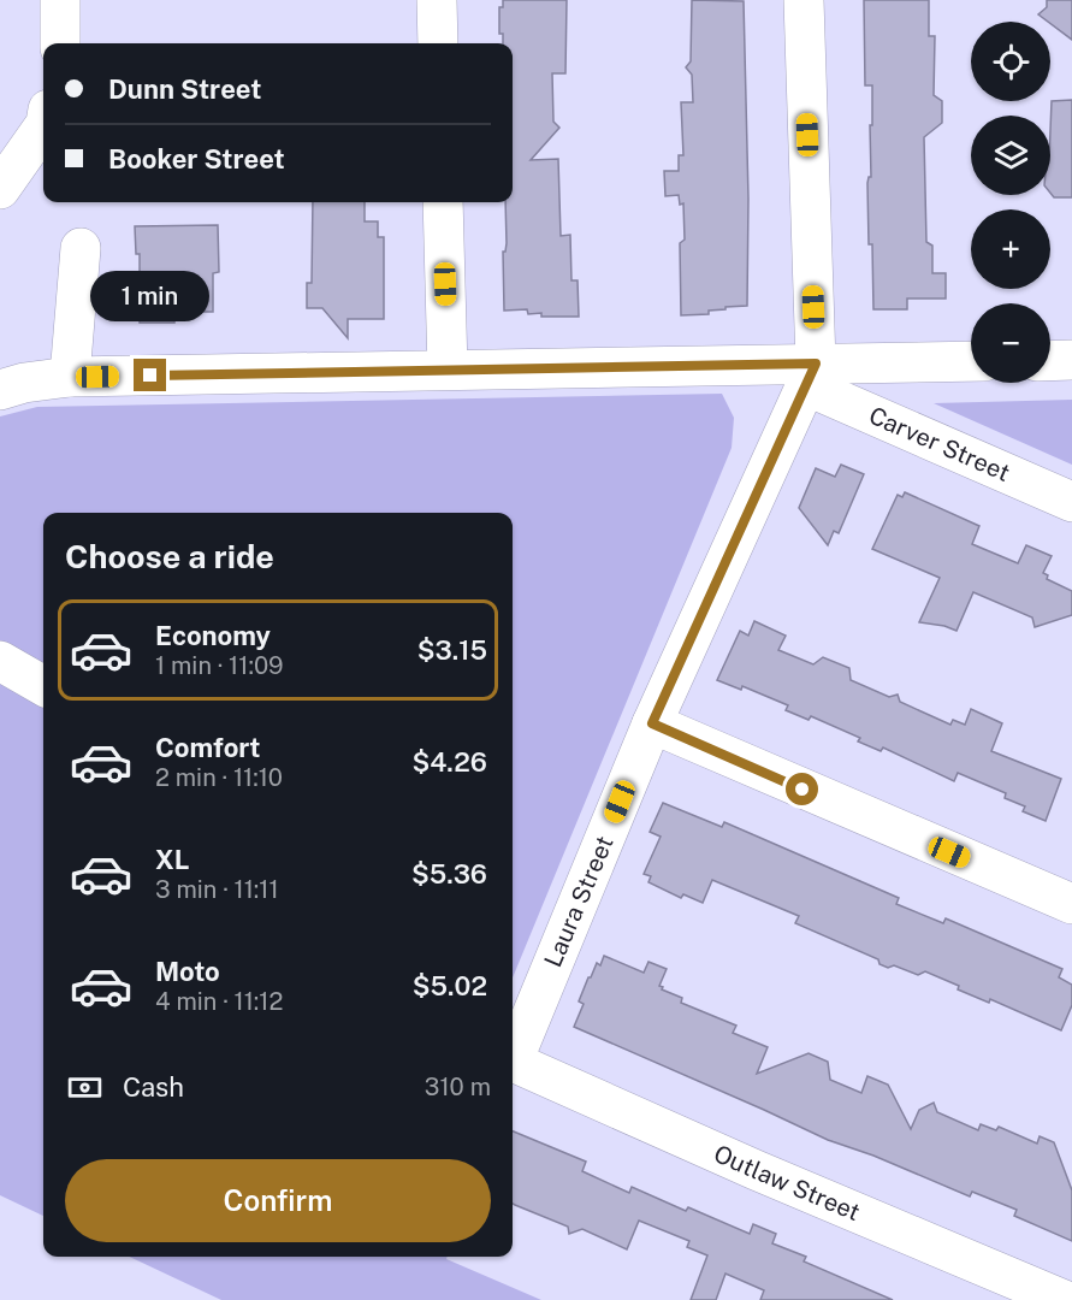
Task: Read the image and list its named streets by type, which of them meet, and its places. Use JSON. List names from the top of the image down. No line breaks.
{"streets":{"street":["Carver Street","Laura Street","Outlaw Street"]},"crossings":[["Carver Street","Laura Street"],["Laura Street","Outlaw Street"]],"page":{"map_buttons":["+","−"],"banner":["Dunn Street","Booker Street"],"bubble":"1 min","heading":"Choose a ride","list":[{"name":"Economy","note":"1 min · 11:09","value":"$3.15"},{"name":"Comfort","note":"2 min · 11:10","value":"$4.26"},{"name":"XL","note":"3 min · 11:11","value":"$5.36"},{"name":"Moto","note":"4 min · 11:12","value":"$5.02"}],"pay":["Cash","310 m"],"buttons":"Confirm"}}
